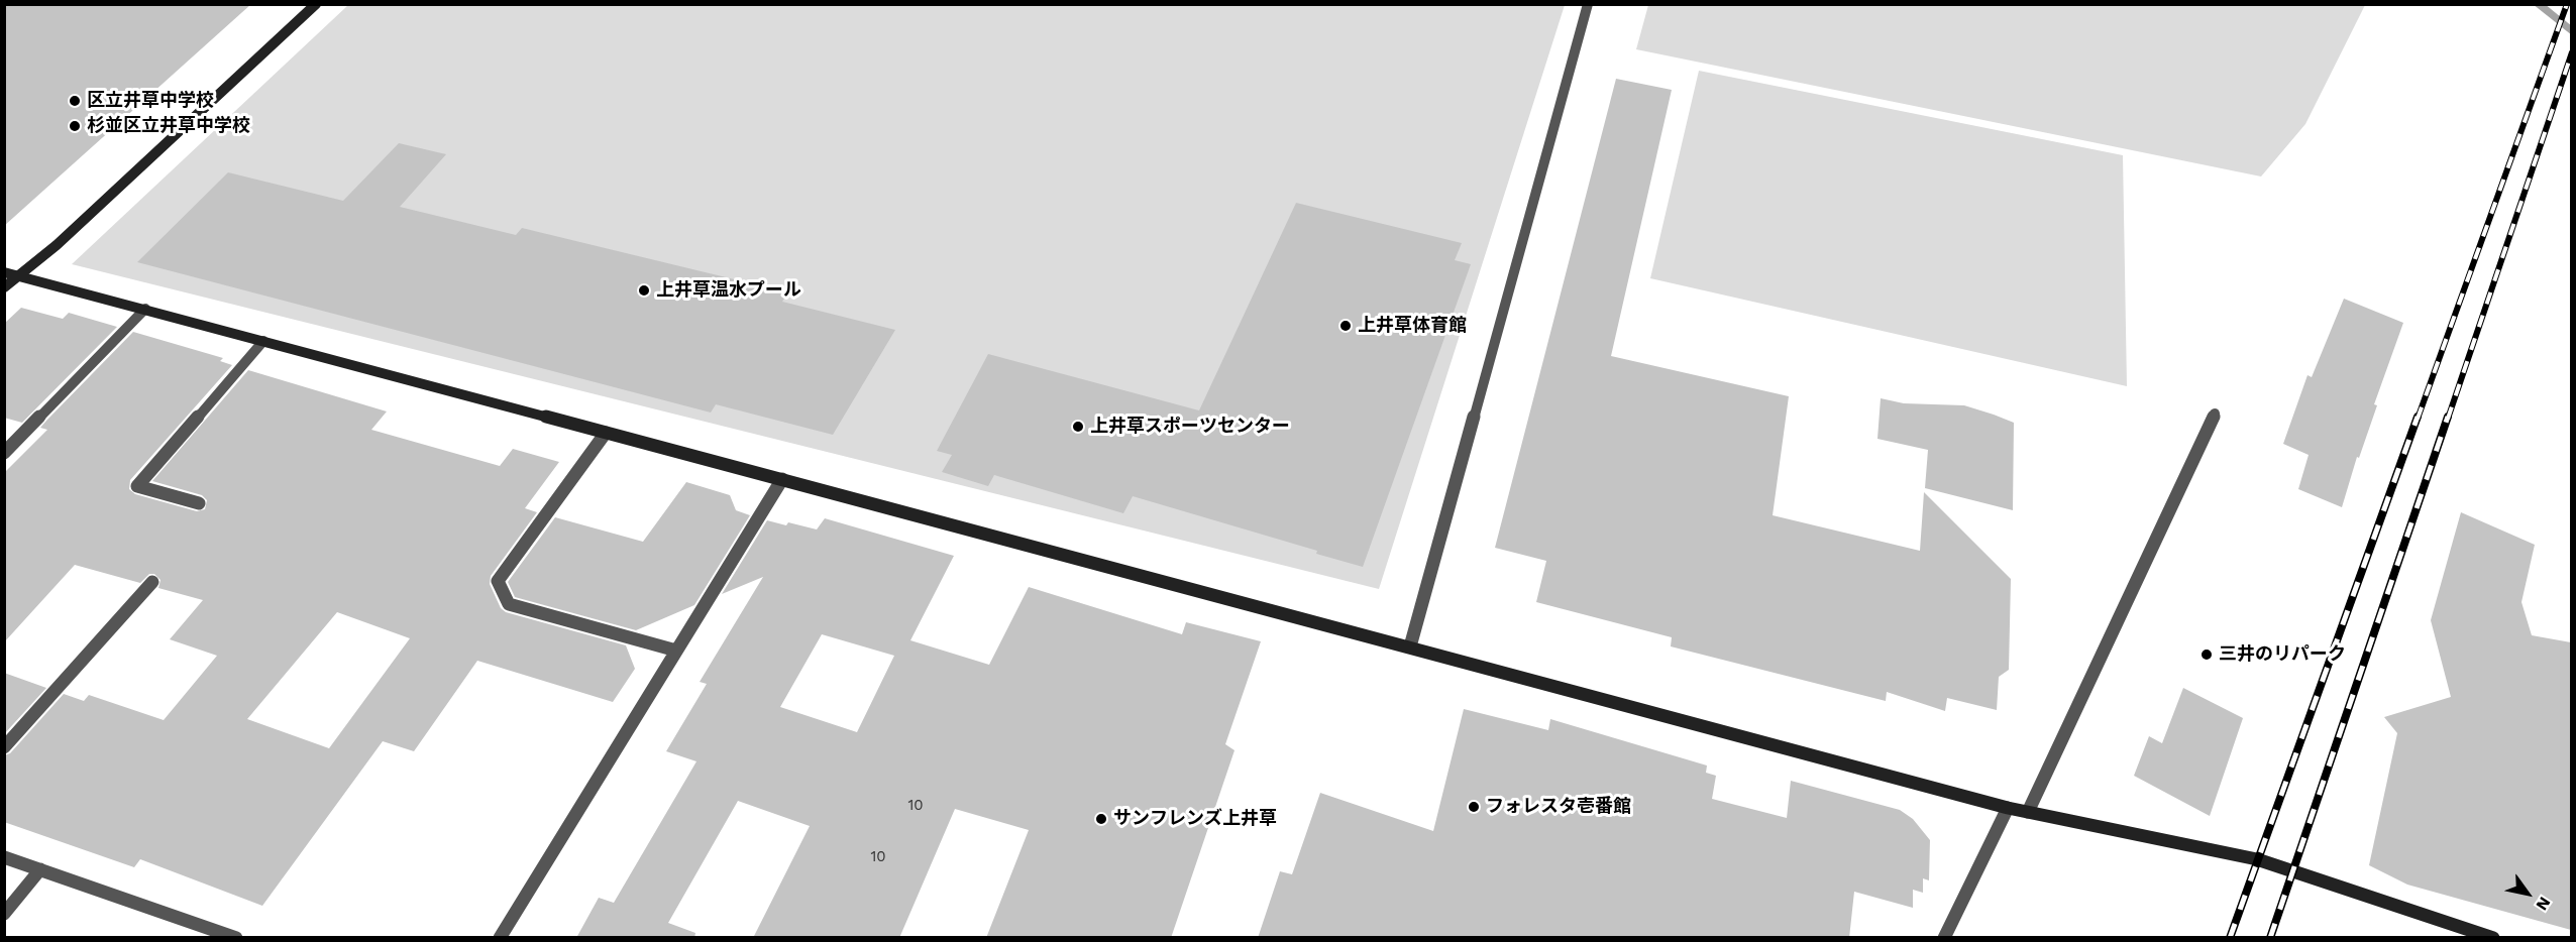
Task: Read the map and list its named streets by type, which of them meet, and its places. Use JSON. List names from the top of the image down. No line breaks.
{"places":["区立井草中学校","杉並区立井草中学校","上井草温水プール","上井草体育館","上井草スポーツセンター","三井のリパーク","フォレスタ壱番館","サンフレンズ上井草"],"house_numbers":["10","10"],"north":"bottom right"}
